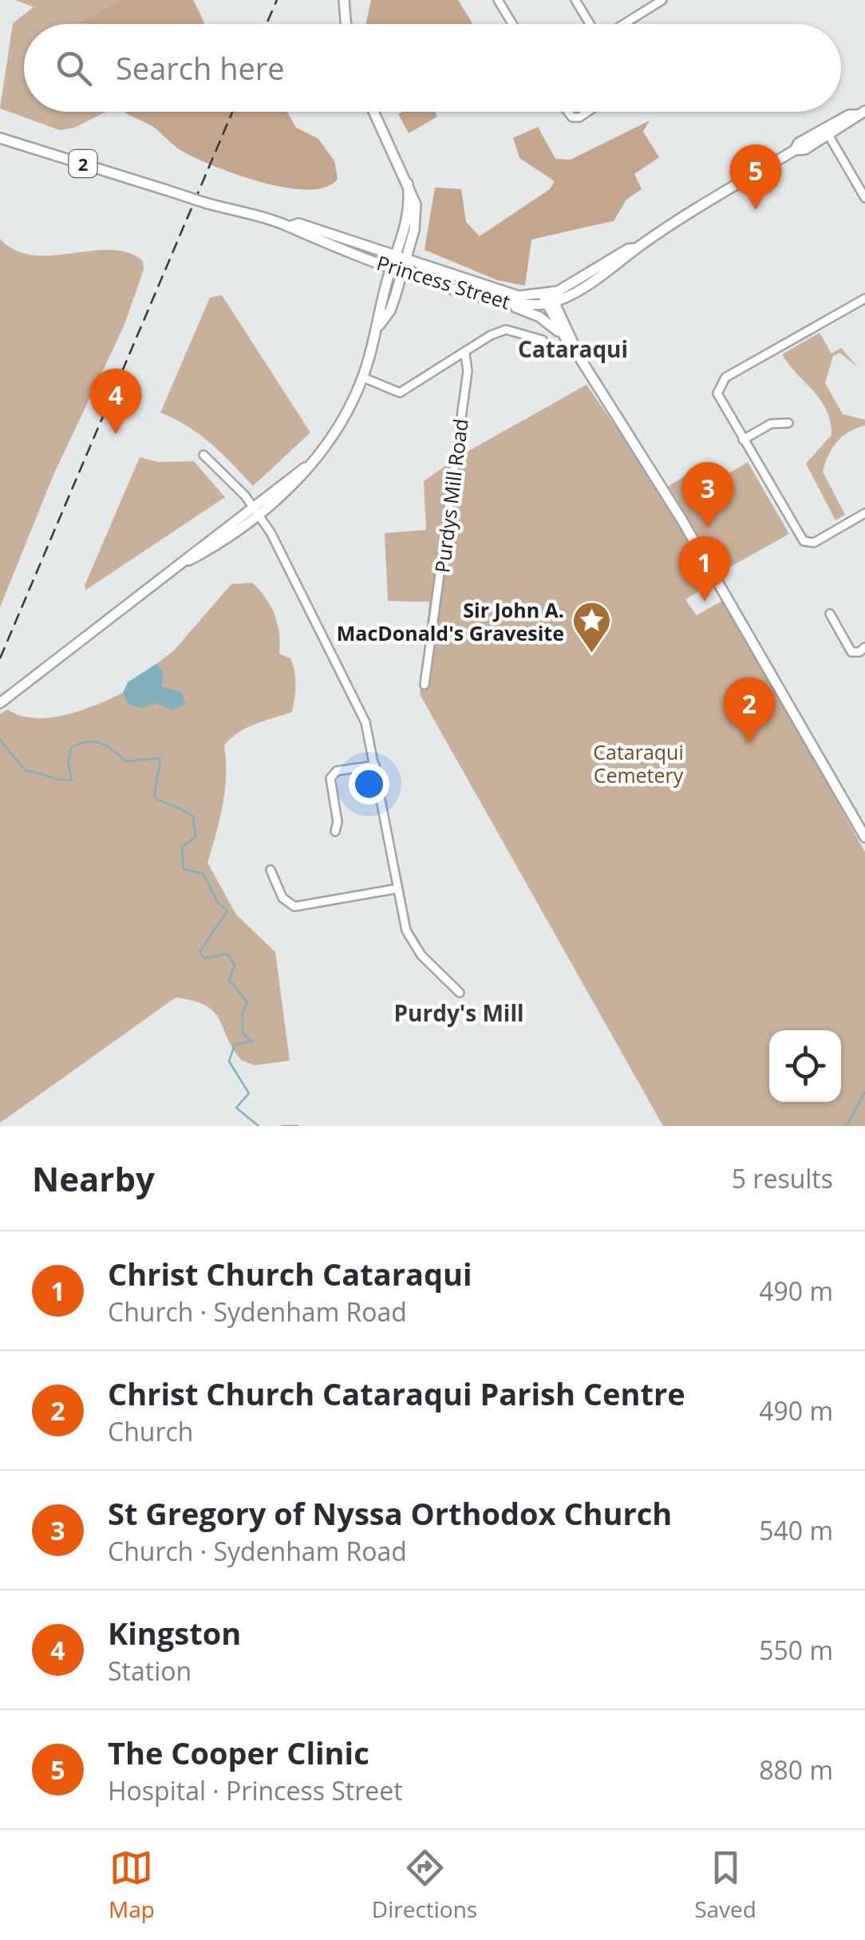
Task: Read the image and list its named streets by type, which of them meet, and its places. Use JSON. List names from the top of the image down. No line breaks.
{"streets":{"main road":["2","Princess Street"],"street":["Purdys Mill Road"]},"districts":["Cataraqui","Purdy's Mill"],"parks":["Cataraqui Cemetery"],"places":{"place":["Sir John A. MacDonald's Gravesite"]},"page":{"search":"Search here","pins":["5","4","3","1","2"],"heading":["Nearby","5 results"],"list":[{"mark":"1","name":"Christ Church Cataraqui","note":"Church · Sydenham Road","value":"490 m"},{"mark":"2","name":"Christ Church Cataraqui Parish Centre","note":"Church","value":"490 m"},{"mark":"3","name":"St Gregory of Nyssa Orthodox Church","note":"Church · Sydenham Road","value":"540 m"},{"mark":"4","name":"Kingston","note":"Station","value":"550 m"},{"mark":"5","name":"The Cooper Clinic","note":"Hospital · Princess Street","value":"880 m"}],"nav":["Map","Directions","Saved"]}}
